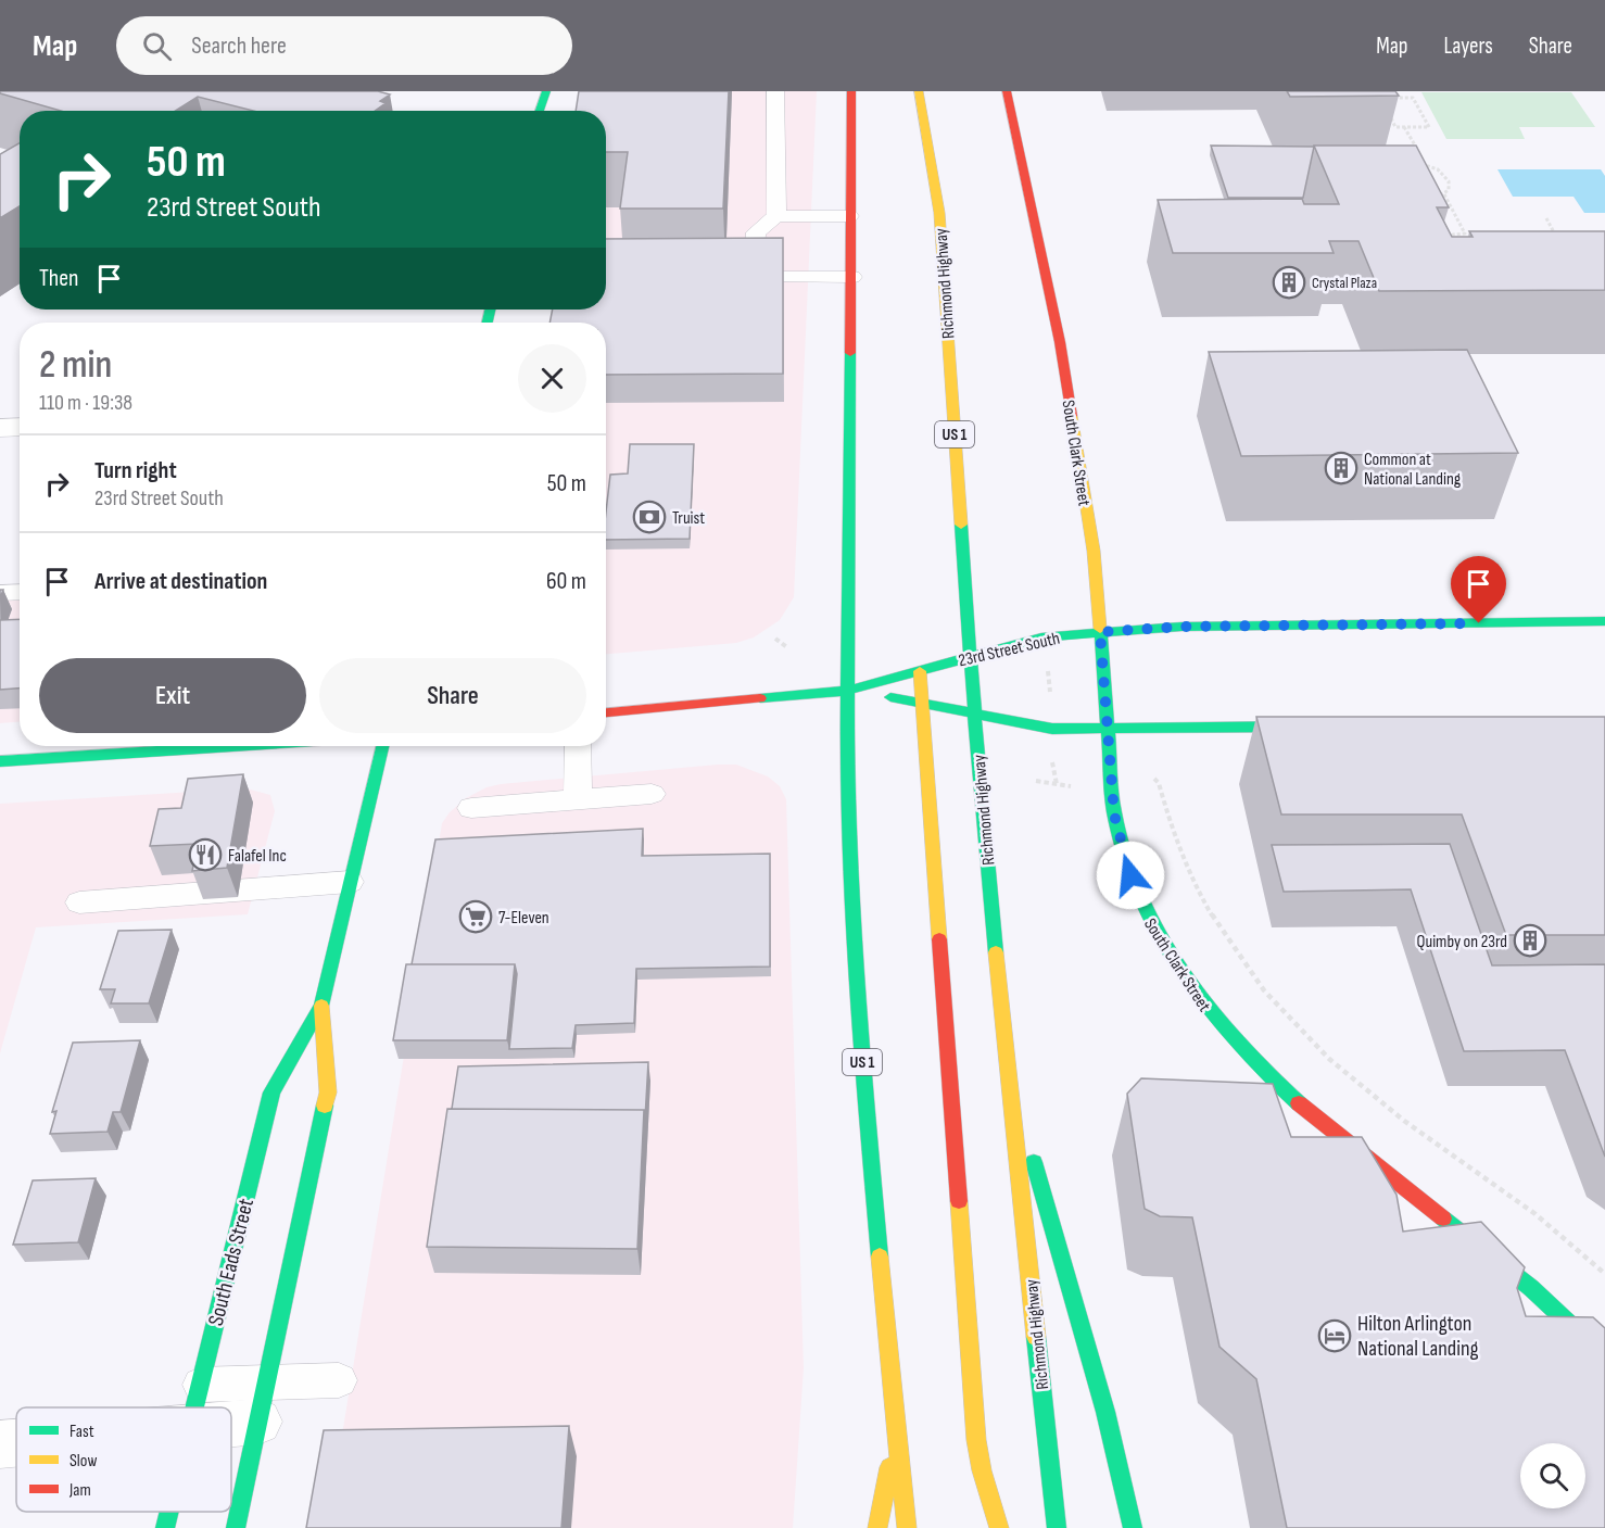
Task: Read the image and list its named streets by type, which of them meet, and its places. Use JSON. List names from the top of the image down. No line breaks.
{"streets":{"main road":["Richmond Highway","US 1","South Clark Street","23rd Street South","South Eads Street"]},"crossings":[["Richmond Highway","23rd Street South"],["US 1","23rd Street South"],["South Clark Street","23rd Street South"]],"places":{"building":["Crystal Plaza","Common at National Landing","Quimby on 23rd"],"bank":["Truist"],"restaurant":["Falafel Inc"],"supermarket":["7-Eleven"],"hotel":["Hilton Arlington National Landing"]},"legend":["Fast","Slow","Jam"],"page":{"header":"Map","search":"Search here","nav":["Map","Layers","Share"],"turn":["50 m","23rd Street South"],"then":"Then","heading":["2 min","110 m · 19:38"],"list":[{"name":"Turn right","note":"23rd Street South","value":"50 m"},{"name":"Arrive at destination","value":"60 m"}],"buttons":["Exit","Share"]}}
